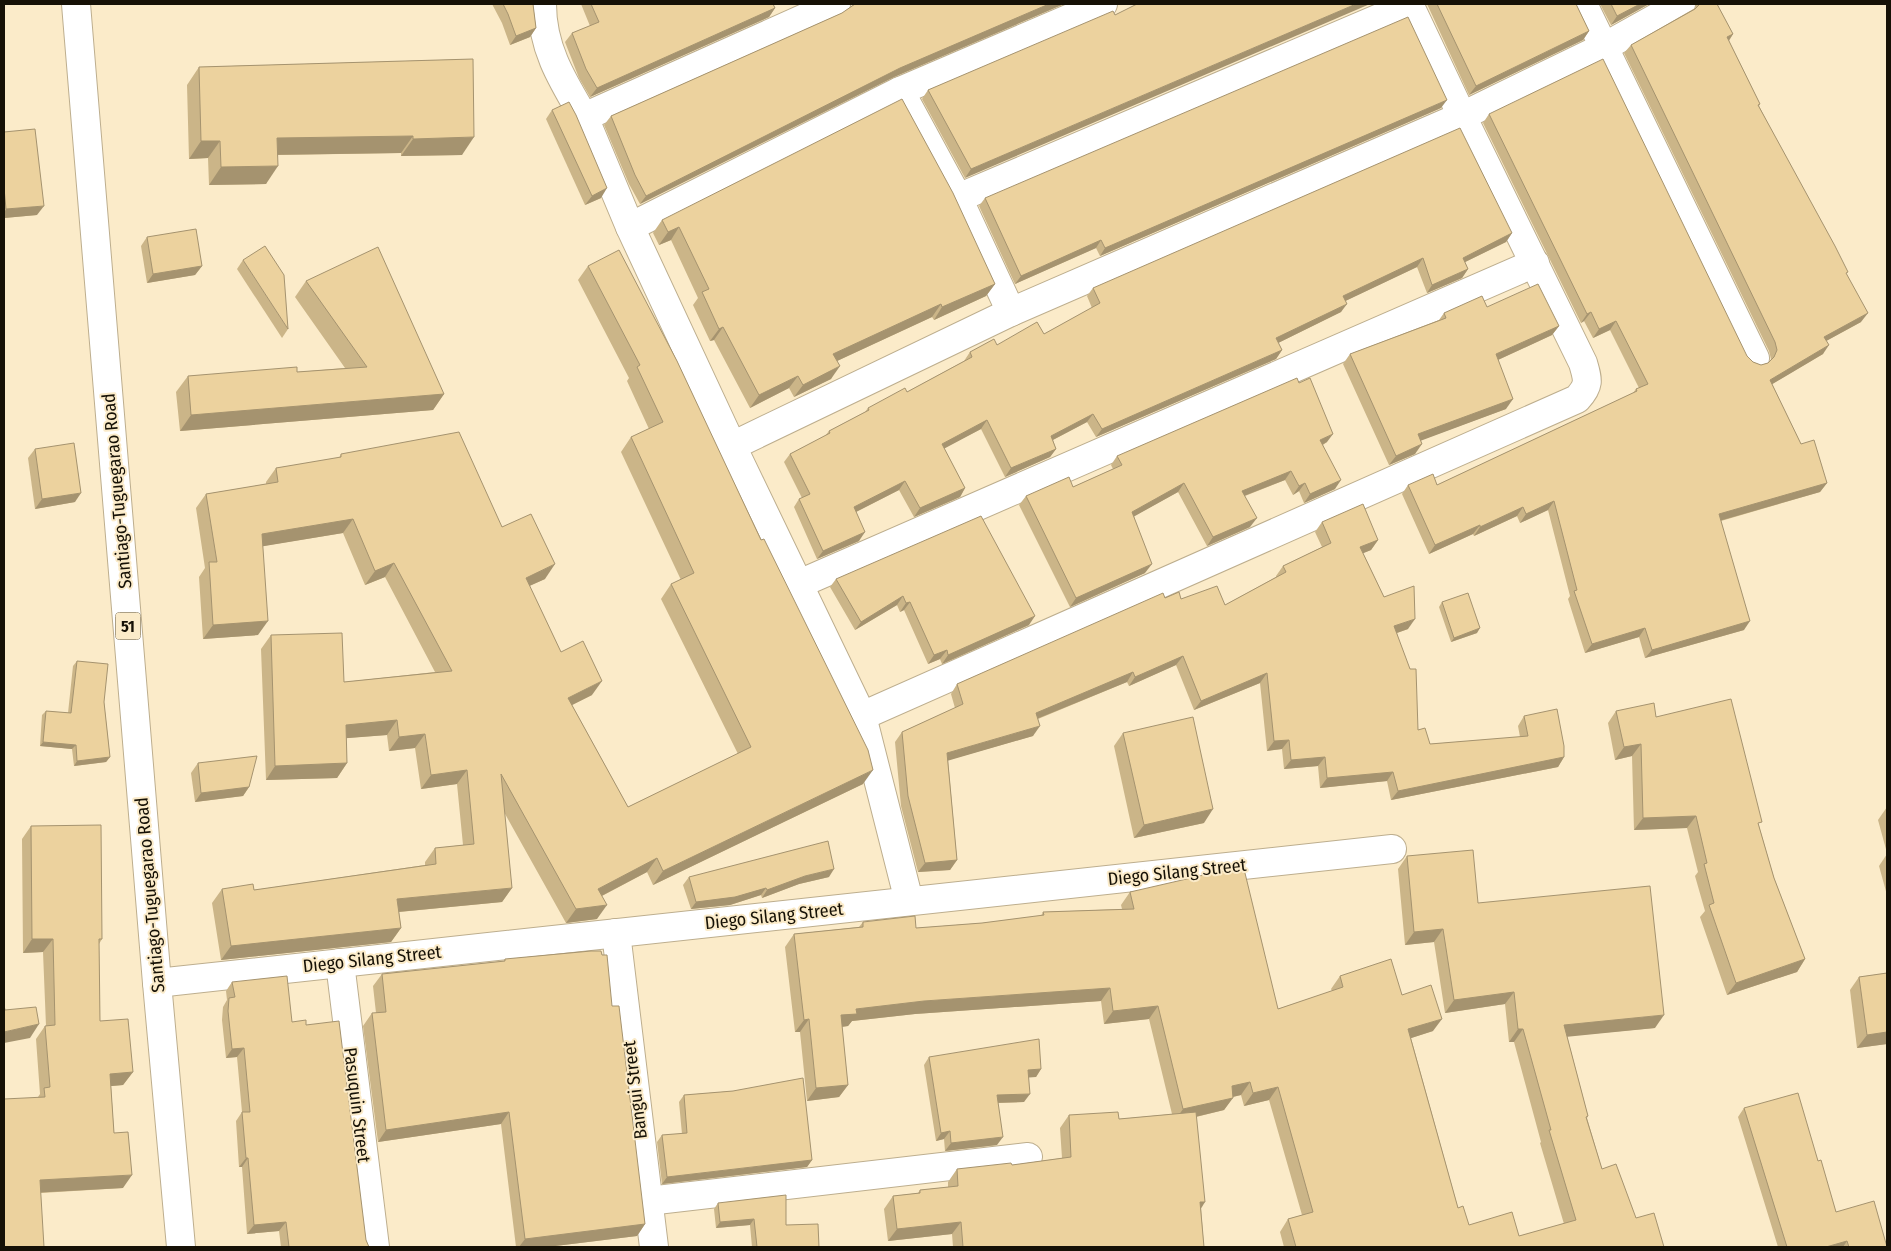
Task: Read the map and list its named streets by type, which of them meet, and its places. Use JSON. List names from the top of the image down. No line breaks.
{"streets":{"main road":["Santiago-Tuguegarao Road","51","Diego Silang Street","Bangui Street","Pasuquin Street"]},"crossings":[["Santiago-Tuguegarao Road","Diego Silang Street"],["Diego Silang Street","Bangui Street"],["Diego Silang Street","Pasuquin Street"]]}
